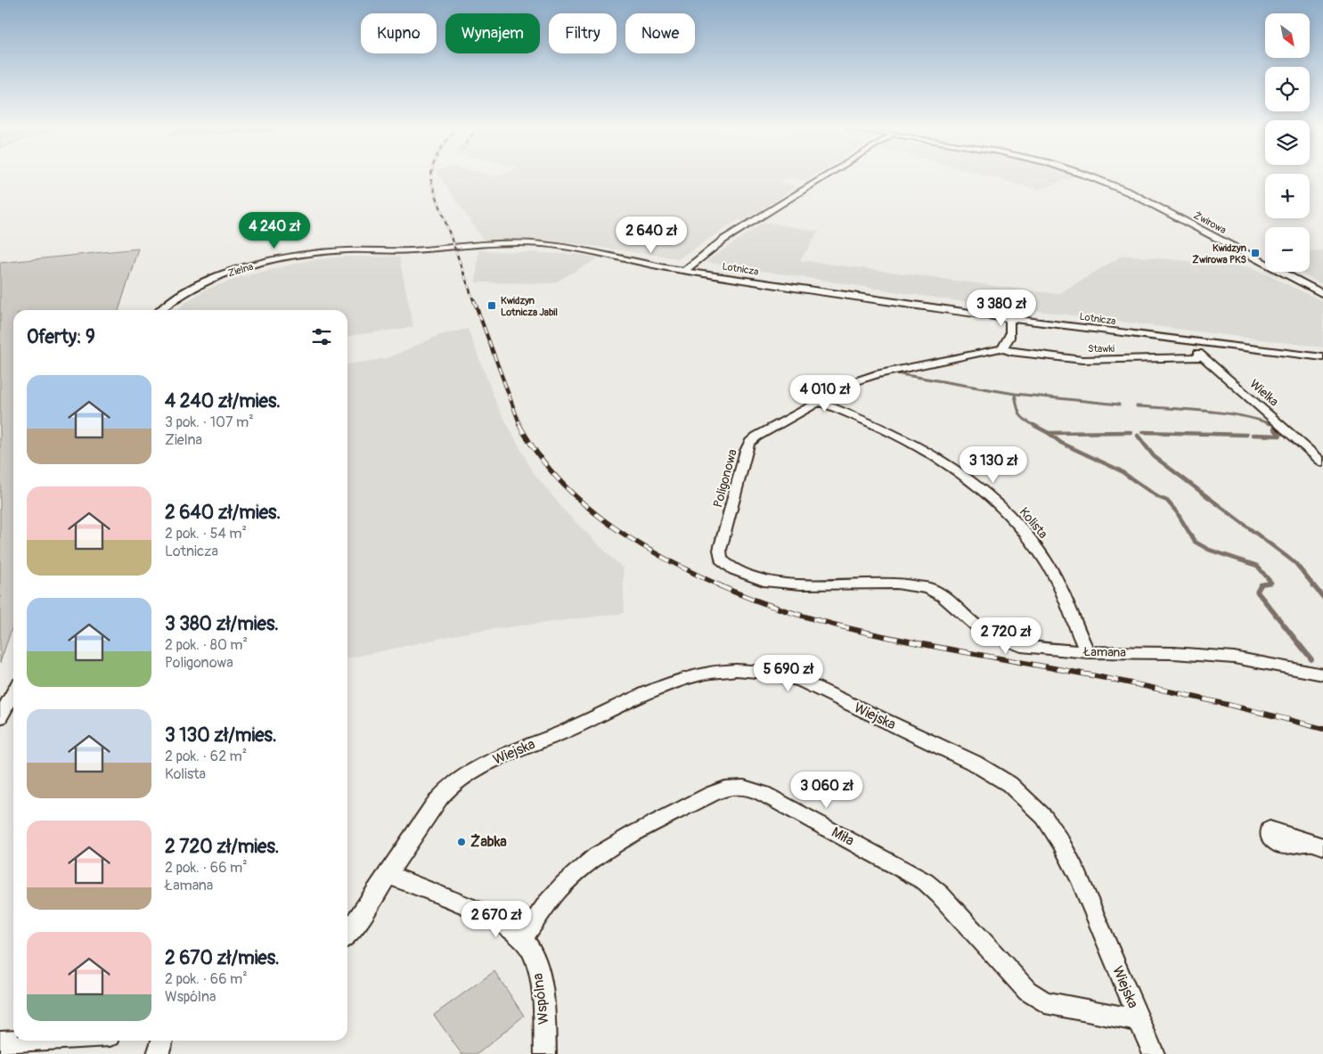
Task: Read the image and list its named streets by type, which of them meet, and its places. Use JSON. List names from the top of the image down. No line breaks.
{"streets":{"street":["Żwirowa","Lotnicza","Zielna","Stawki","Wielka","Poligonowa","Kolista","Łamana","Wiejska","Miła","Wspólna"]},"crossings":[["Lotnicza","Zielna"],["Lotnicza","Wielka"],["Stawki","Wielka"],["Stawki","Poligonowa"],["Poligonowa","Kolista"],["Poligonowa","Łamana"],["Kolista","Łamana"],["Wiejska","Miła"],["Wiejska","Wspólna"],["Miła","Wspólna"]],"places":{"transit":["Kwidzyn Żwirowa PKS","Kwidzyn Lotnicza Jabil"],"other":["Żabka"]},"north":"bottom right","page":{"map_buttons":["+","−"],"chip":["Kupno","Wynajem","Filtry","Nowe"],"price":["4 240 zł","2 640 zł","3 380 zł","4 010 zł","3 130 zł","2 720 zł","5 690 zł","3 060 zł","2 670 zł"],"heading":"Oferty: 9","list":[{"name":"4 240 zł/mies.","note":"3 pok. · 107 m² · Zielna"},{"name":"2 640 zł/mies.","note":"2 pok. · 54 m² · Lotnicza"},{"name":"3 380 zł/mies.","note":"2 pok. · 80 m² · Poligonowa"},{"name":"3 130 zł/mies.","note":"2 pok. · 62 m² · Kolista"},{"name":"2 720 zł/mies.","note":"2 pok. · 66 m² · Łamana"},{"name":"2 670 zł/mies.","note":"2 pok. · 66 m² · Wspólna"}]}}
